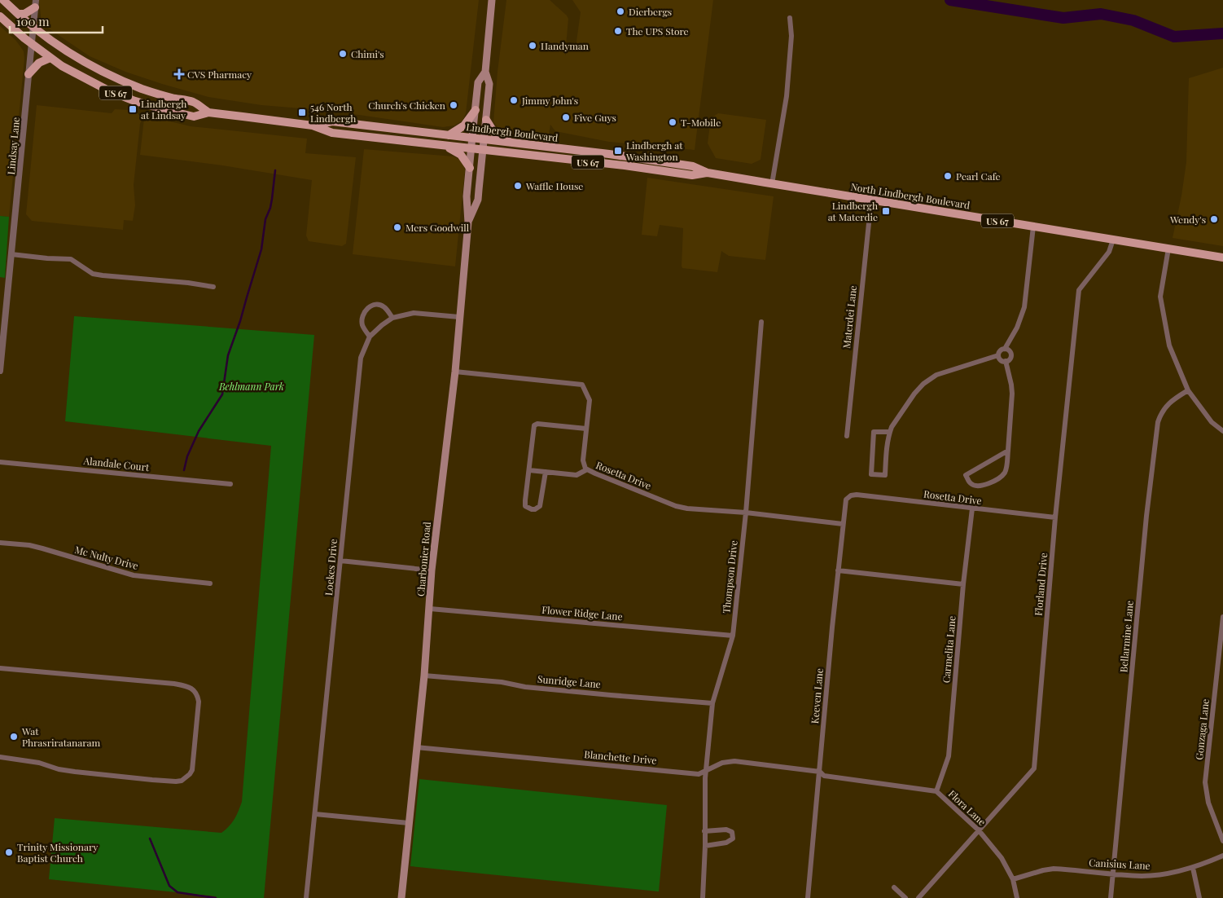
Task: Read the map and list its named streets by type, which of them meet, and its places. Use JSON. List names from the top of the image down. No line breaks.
{"streets":{"main road":["US 67","Lindbergh Boulevard","North Lindbergh Boulevard","Charbonier Road"],"street":["Lindsay Lane","Materdei Lane","Alandale Court","Rosetta Drive","Mc Nulty Drive","Loekes Drive","Thompson Drive","Florland Drive","Flower Ridge Lane","Bellarmine Lane","Carmelita Lane","Sunridge Lane","Keeven Lane","Gonzaga Lane","Blanchette Drive","Flora Lane","Canisius Lane"]},"crossings":[["Lindbergh Boulevard","Lindsay Lane"],["Lindbergh Boulevard","North Lindbergh Boulevard"],["Lindbergh Boulevard","Charbonier Road"],["North Lindbergh Boulevard","Materdei Lane"],["North Lindbergh Boulevard","Florland Drive"],["Rosetta Drive","Charbonier Road"],["Rosetta Drive","Thompson Drive"],["Rosetta Drive","Florland Drive"],["Rosetta Drive","Carmelita Lane"],["Rosetta Drive","Keeven Lane"],["Charbonier Road","Loekes Drive"],["Charbonier Road","Flower Ridge Lane"],["Charbonier Road","Sunridge Lane"],["Charbonier Road","Blanchette Drive"],["Thompson Drive","Flower Ridge Lane"],["Thompson Drive","Sunridge Lane"],["Thompson Drive","Blanchette Drive"],["Florland Drive","Flora Lane"],["Bellarmine Lane","Canisius Lane"],["Carmelita Lane","Flora Lane"],["Keeven Lane","Blanchette Drive"],["Keeven Lane","Flora Lane"],["Blanchette Drive","Flora Lane"],["Flora Lane","Canisius Lane"]],"parks":["Behlmann Park"],"places":{"other":["Dierbergs","The UPS Store","Handyman","Chimi's","Jimmy John's","Church's Chicken","Five Guys","T-Mobile","Pearl Cafe","Waffle House","Wendy's","Mers Goodwill","Wat Phrasriratanaram","Trinity Missionary Baptist Church"],"health":["CVS Pharmacy"],"transit":["Lindbergh at Lindsay","546 North Lindbergh","Lindbergh at Washington","Lindbergh at Materdie"]},"scale_bar":"100 m"}
